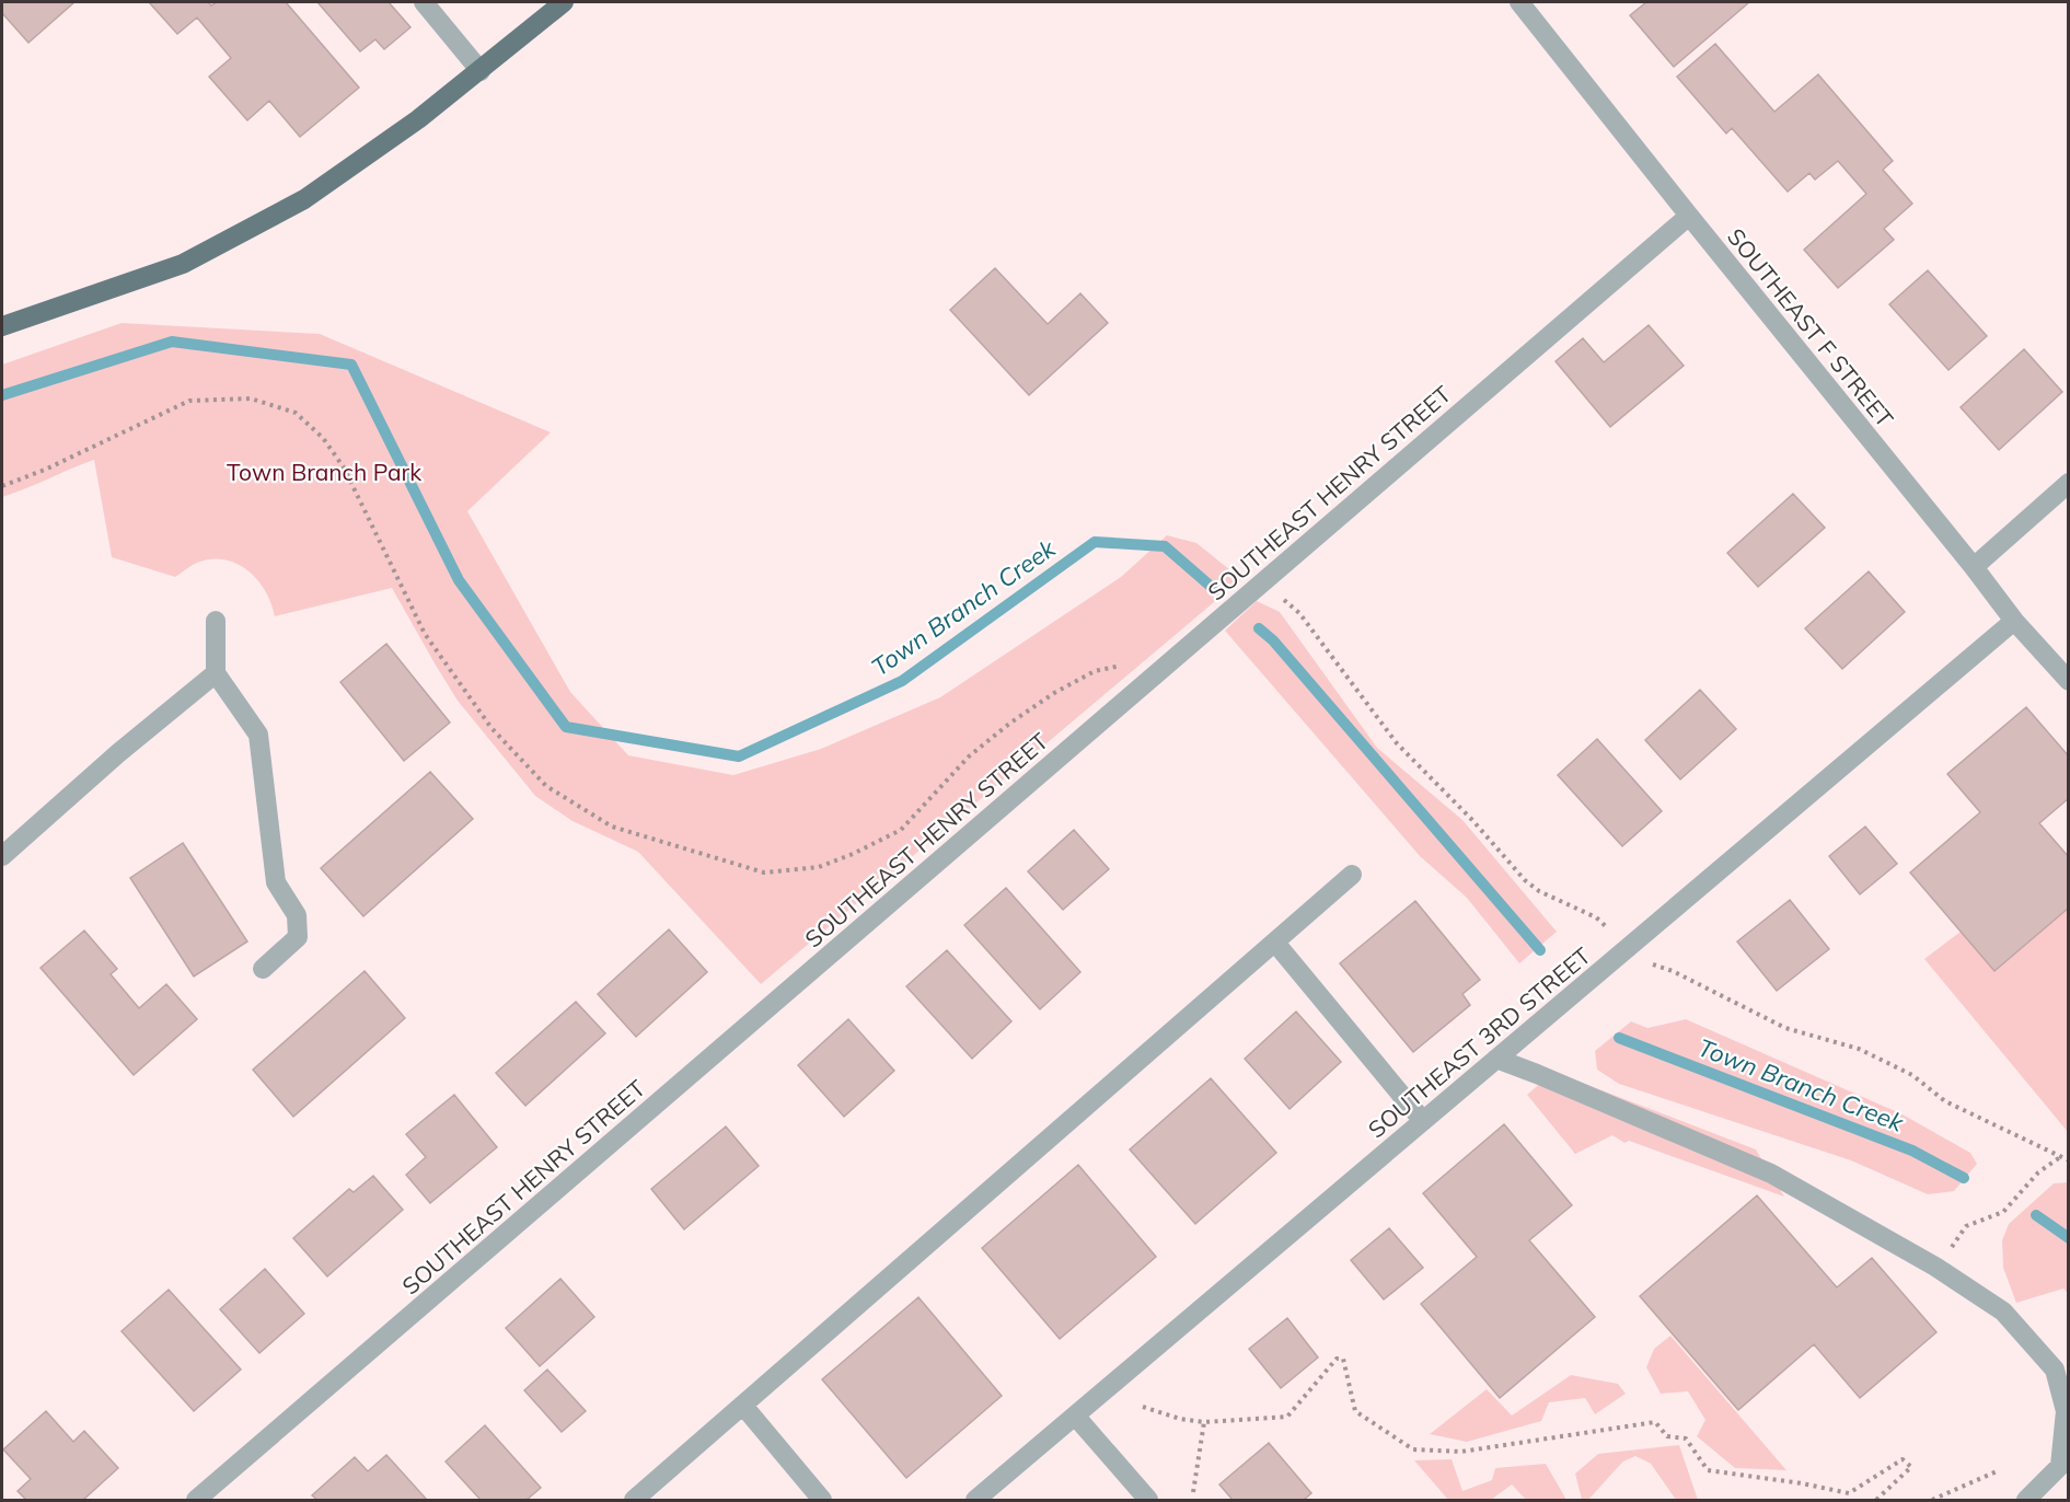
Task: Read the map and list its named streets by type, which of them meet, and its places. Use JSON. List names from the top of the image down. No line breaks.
{"streets":{"street":["SOUTHEAST F STREET","SOUTHEAST HENRY STREET","SOUTHEAST 3RD STREET"]},"crossings":[["SOUTHEAST F STREET","SOUTHEAST HENRY STREET"],["SOUTHEAST F STREET","SOUTHEAST 3RD STREET"]],"water":["Town Branch Creek"],"parks":["Town Branch Park"]}
